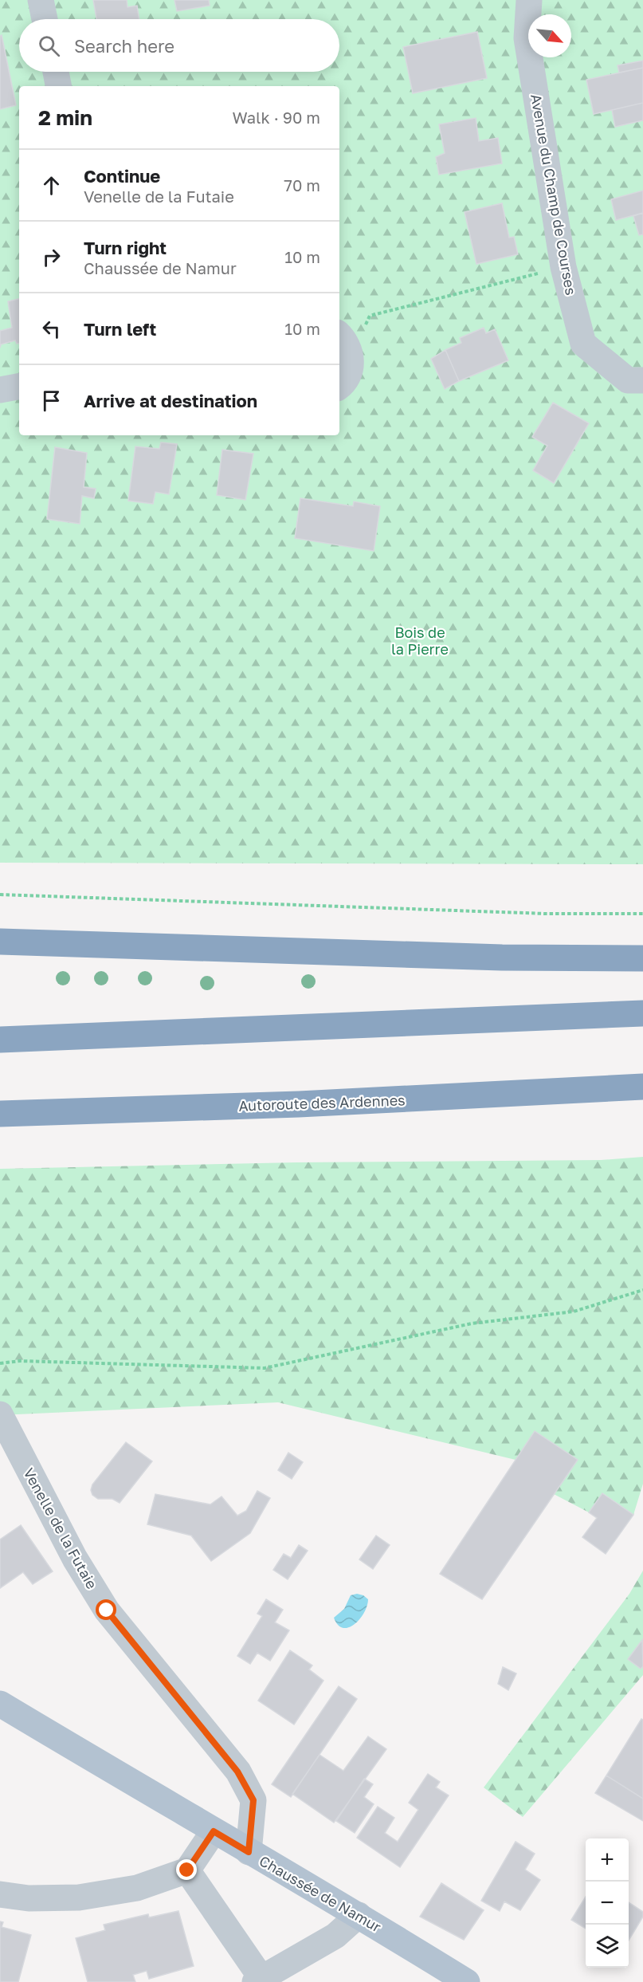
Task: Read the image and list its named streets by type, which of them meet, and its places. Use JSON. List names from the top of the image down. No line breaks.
{"streets":{"highway":["Autoroute des Ardennes"],"main road":["Chaussée de Namur"],"street":["Avenue du Champ de Courses","Venelle de la Futaie"]},"crossings":[["Venelle de la Futaie","Chaussée de Namur"]],"parks":["Bois de la Pierre"],"north":"bottom right","page":{"search":"Search here","heading":["2 min","Walk · 90 m"],"list":[["Continue","Venelle de la Futaie","70 m"],["Turn right","Chaussée de Namur","10 m"],["Turn left","10 m"],"Arrive at destination"],"map_buttons":["+","−"]}}
